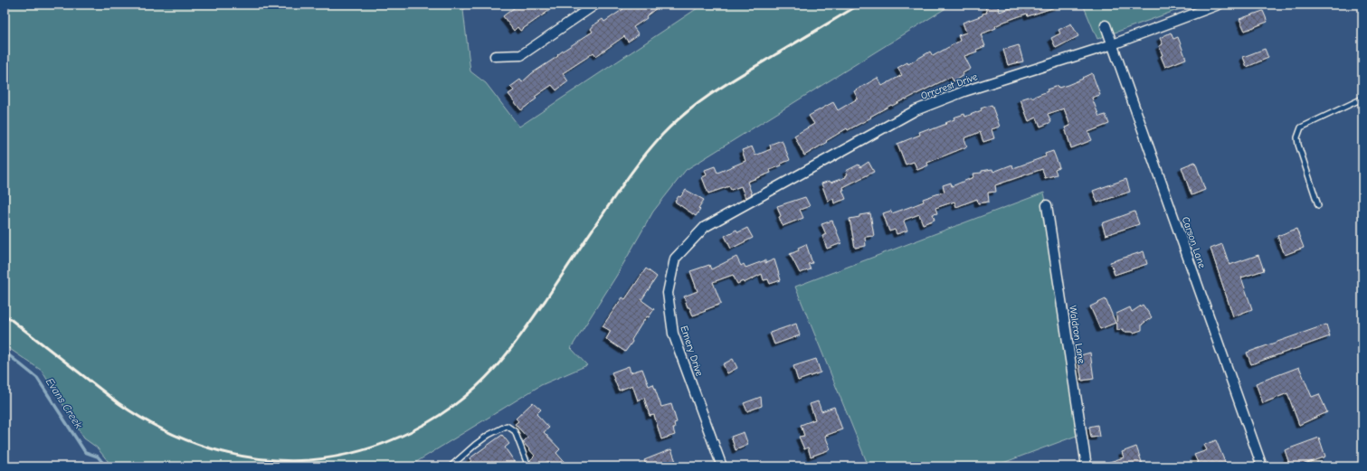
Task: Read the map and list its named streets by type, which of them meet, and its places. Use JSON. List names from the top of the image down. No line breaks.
{"streets":{"street":["Orrcrest Drive","Carson Lane","Waldron Lane","Emery Drive"]},"crossings":[["Orrcrest Drive","Carson Lane"],["Orrcrest Drive","Emery Drive"]],"water":["Evans Creek"]}
